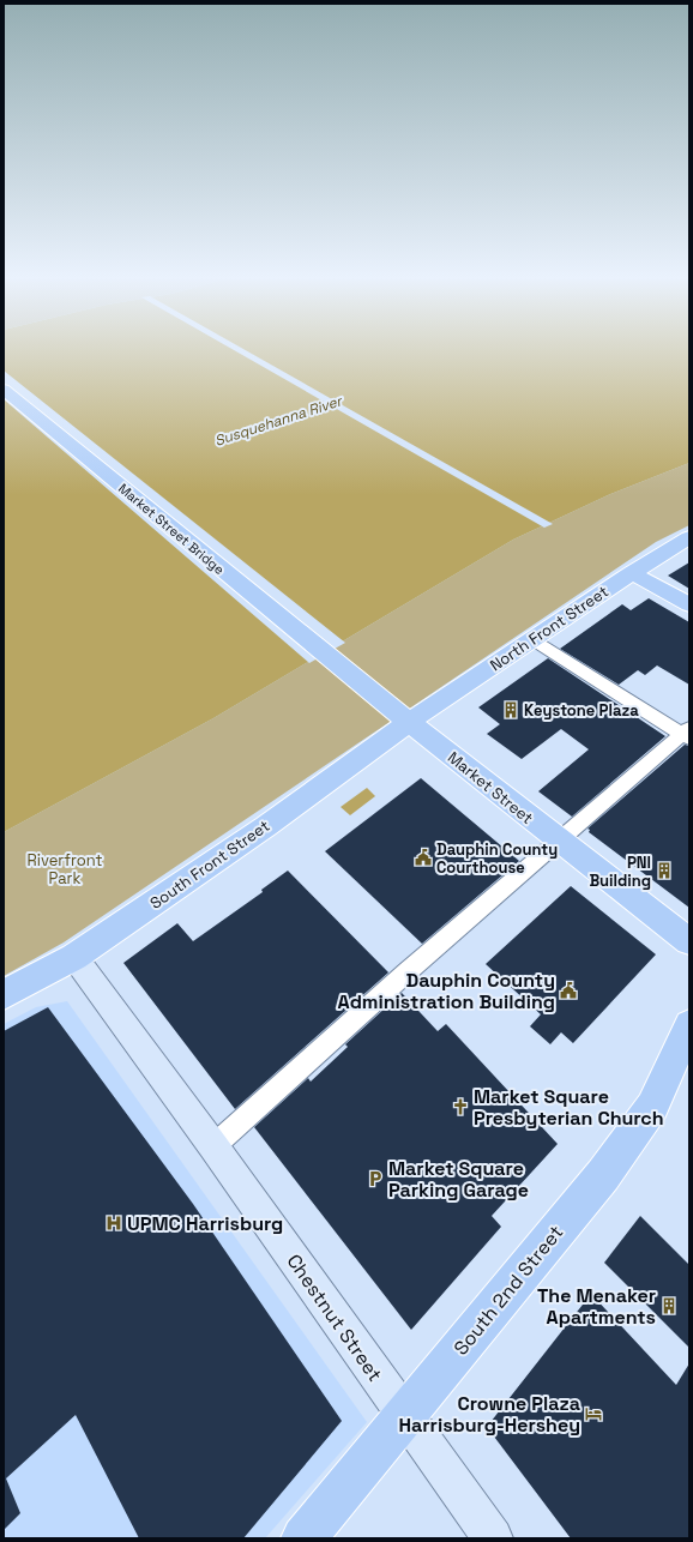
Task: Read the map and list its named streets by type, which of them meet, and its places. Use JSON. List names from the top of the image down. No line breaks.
{"streets":{"main road":["Market Street Bridge","North Front Street","Market Street","South Front Street","South 2nd Street","Chestnut Street"]},"crossings":[["Market Street Bridge","Market Street"],["North Front Street","Market Street"],["North Front Street","South Front Street"],["Market Street","South Front Street"],["South Front Street","Chestnut Street"],["South 2nd Street","Chestnut Street"]],"water":["Susquehanna River"],"parks":["Riverfront Park"],"places":{"building":["Keystone Plaza","PNI Building","The Menaker Apartments"],"public building":["Dauphin County Courthouse","Dauphin County Administration Building"],"church":["Market Square Presbyterian Church"],"parking":["Market Square Parking Garage"],"hospital":["UPMC Harrisburg"],"hotel":["Crowne Plaza Harrisburg-Hershey"]}}
